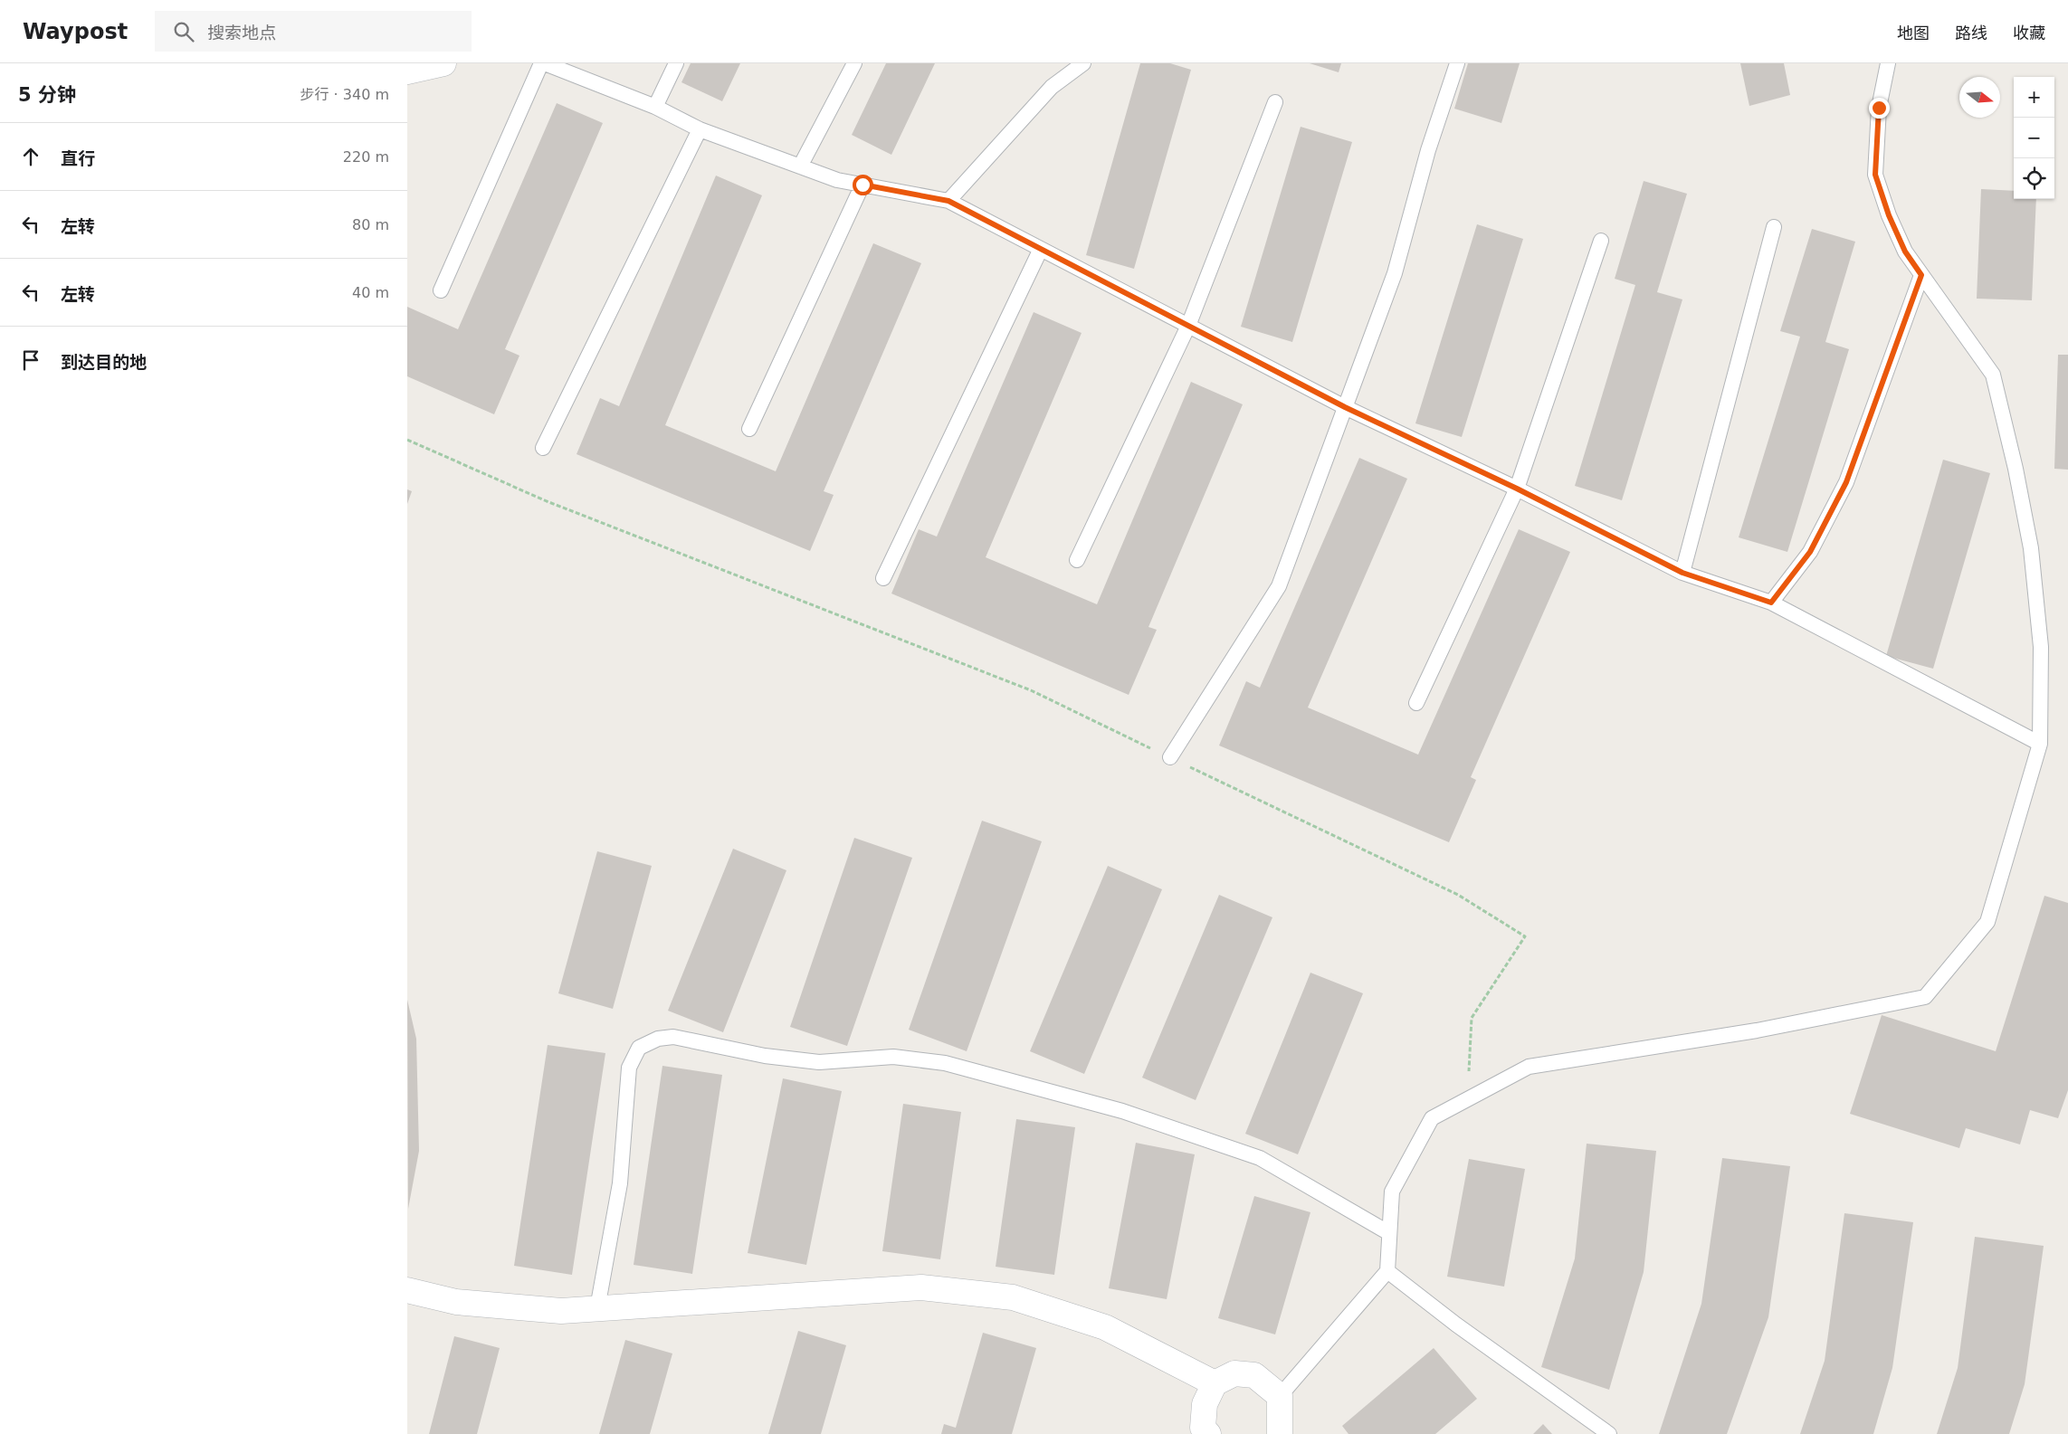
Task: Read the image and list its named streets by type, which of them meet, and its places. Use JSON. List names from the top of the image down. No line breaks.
{"north":"right","page":{"header":"Waypost","search":"搜索地点","nav":["地图","路线","收藏"],"heading":["5 分钟","步行 · 340 m"],"map_buttons":["+","−"],"list":[["直行","220 m"],["左转","80 m"],["左转","40 m"],"到达目的地"]}}
